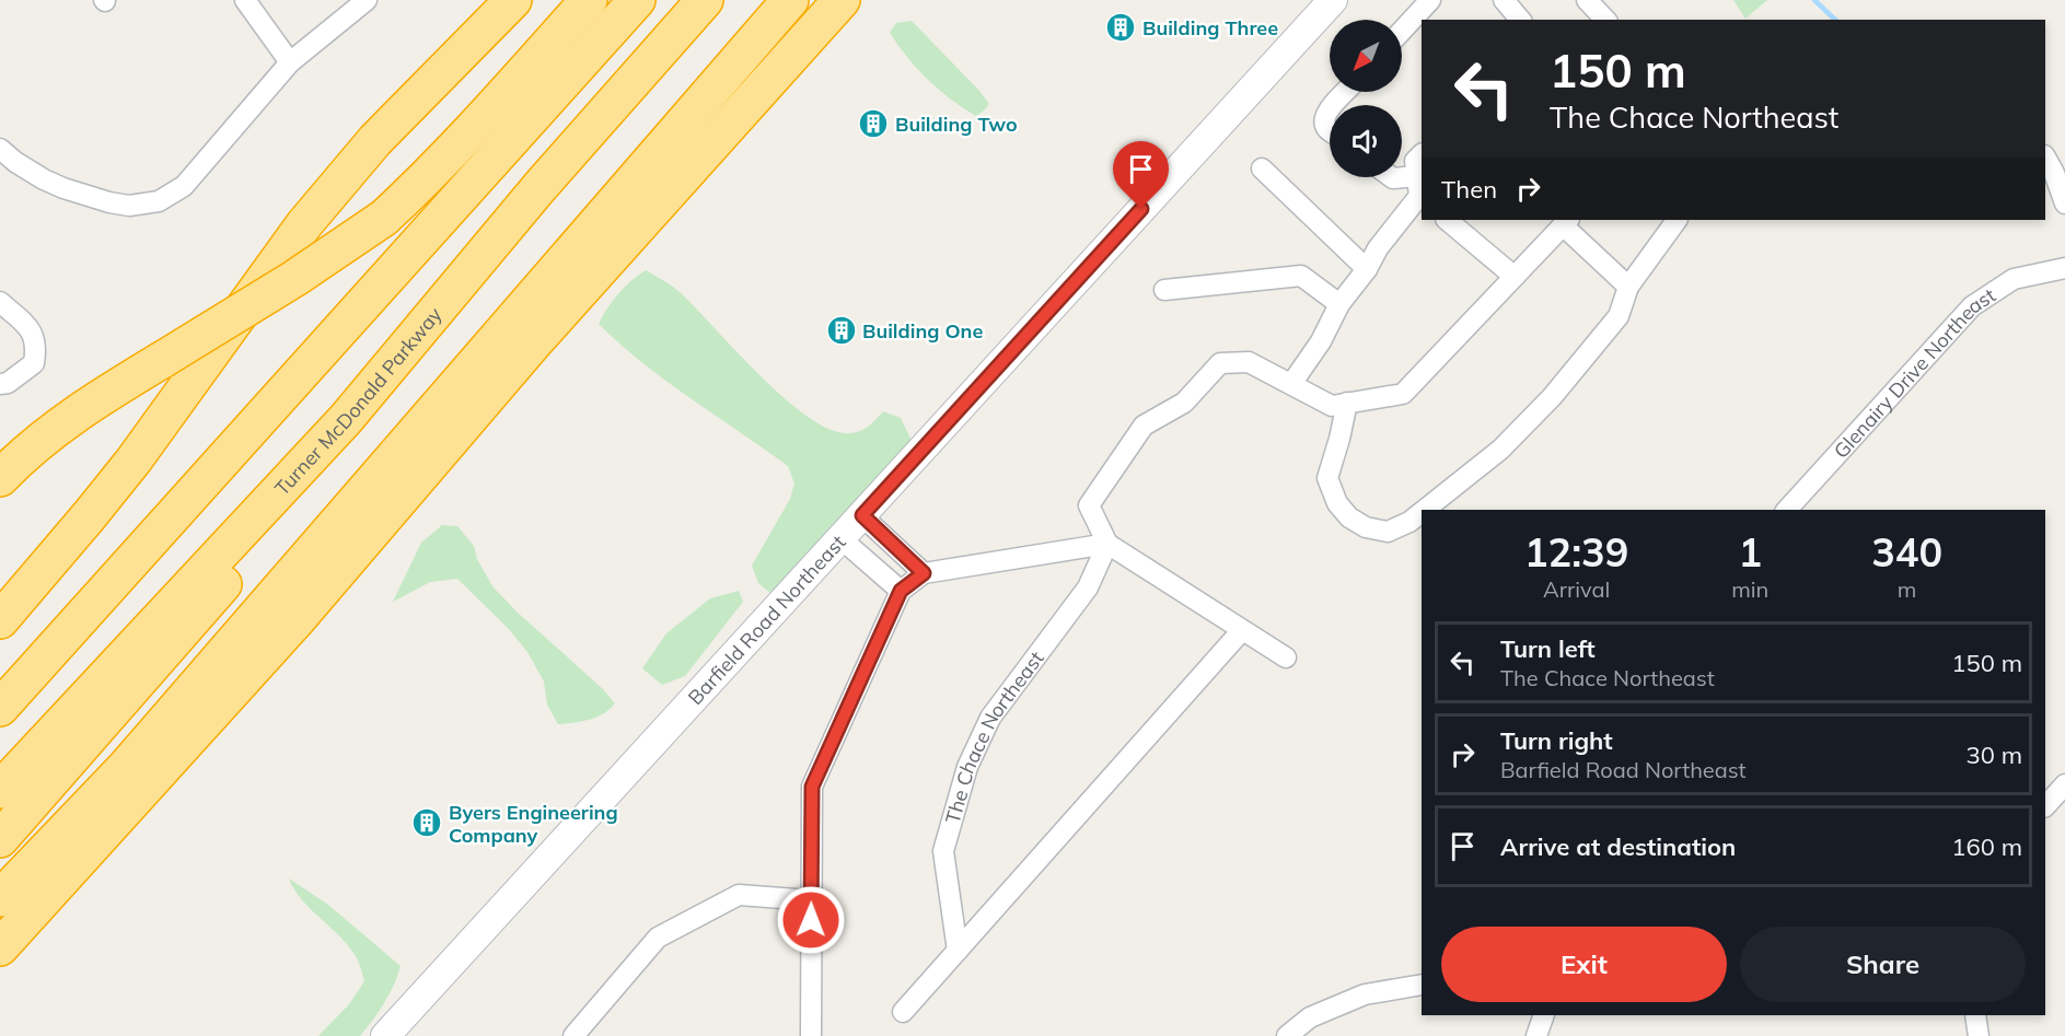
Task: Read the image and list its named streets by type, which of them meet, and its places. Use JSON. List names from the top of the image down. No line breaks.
{"streets":{"highway":["Turner McDonald Parkway"],"street":["Glenairy Drive Northeast","Barfield Road Northeast","The Chace Northeast"]},"places":{"building":["Building Three","Building Two","Building One","Byers Engineering Company"]},"north":"bottom left","page":{"turn":["150 m","The Chace Northeast"],"then":"Then","eta":["12:39","Arrival","1","min","340","m"],"list":[{"name":"Turn left","note":"The Chace Northeast","value":"150 m"},{"name":"Turn right","note":"Barfield Road Northeast","value":"30 m"},{"name":"Arrive at destination","value":"160 m"}],"buttons":["Exit","Share"]}}
